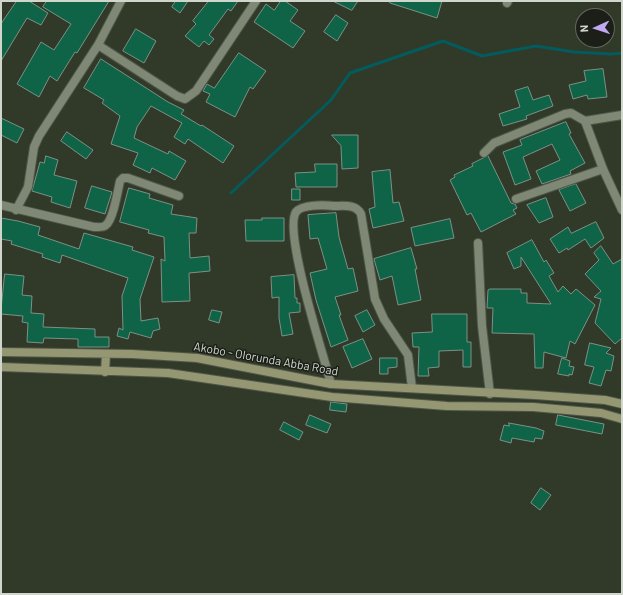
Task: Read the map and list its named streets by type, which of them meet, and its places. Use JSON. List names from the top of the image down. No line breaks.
{"streets":{"main road":["Akobo - Olorunda Abba Road"]},"north":"left"}
